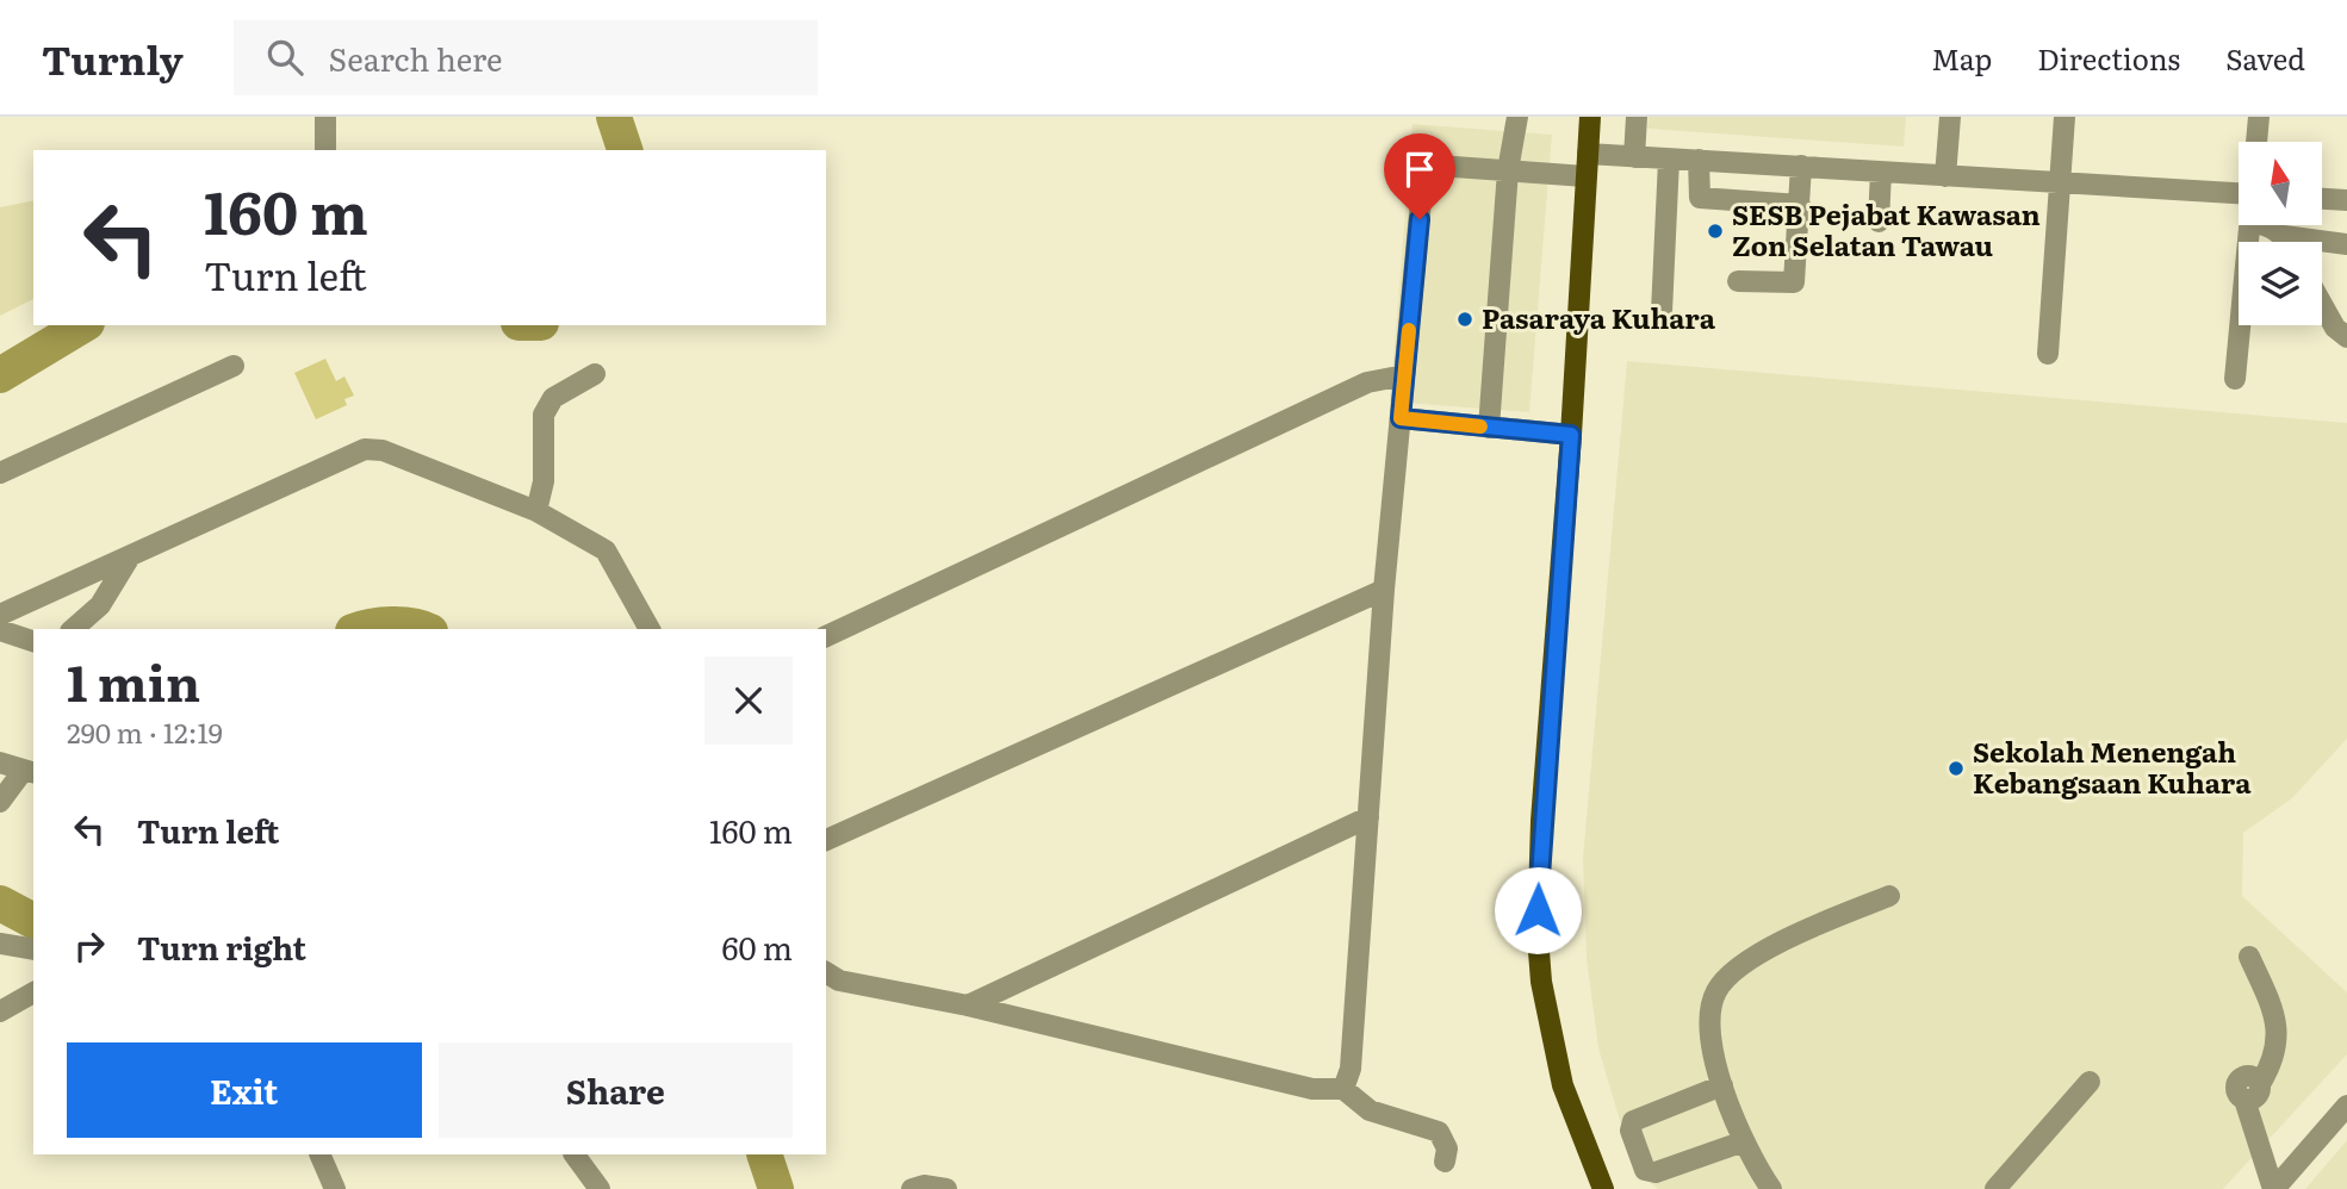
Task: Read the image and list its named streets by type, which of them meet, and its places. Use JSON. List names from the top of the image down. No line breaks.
{"places":["SESB Pejabat Kawasan Zon Selatan Tawau","Pasaraya Kuhara","Sekolah Menengah Kebangsaan Kuhara"],"north":"top","page":{"header":"Turnly","search":"Search here","nav":["Map","Directions","Saved"],"turn":["160 m","Turn left"],"heading":["1 min","290 m · 12:19"],"list":[{"name":"Turn left","value":"160 m"},{"name":"Turn right","value":"60 m"}],"buttons":["Exit","Share"]}}
